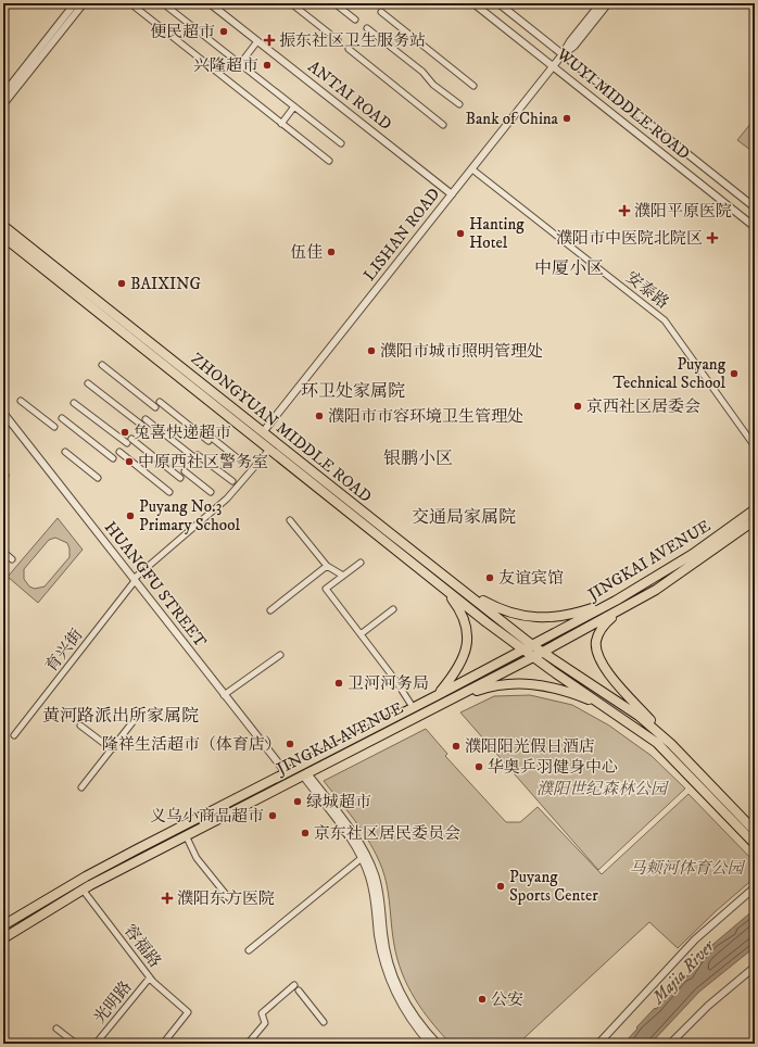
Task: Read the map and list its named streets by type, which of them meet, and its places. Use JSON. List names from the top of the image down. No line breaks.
{"streets":{"main road":["ZHONGYUAN MIDDLE ROAD","JINGKAI AVENUE"],"street":["ANTAI ROAD","WUYI MIDDLE ROAD","LISHAN ROAD","安泰路","HUANGFU STREET","育兴街","容福路","光明路"]},"crossings":[["ANTAI ROAD","LISHAN ROAD"],["WUYI MIDDLE ROAD","LISHAN ROAD"],["LISHAN ROAD","安泰路"],["LISHAN ROAD","ZHONGYUAN MIDDLE ROAD"],["ZHONGYUAN MIDDLE ROAD","JINGKAI AVENUE"],["ZHONGYUAN MIDDLE ROAD","育兴街"],["JINGKAI AVENUE","HUANGFU STREET"],["JINGKAI AVENUE","容福路"],["HUANGFU STREET","育兴街"],["容福路","光明路"]],"districts":["中厦小区","环卫处家属院","银鹏小区","交通局家属院","黄河路派出所家属院"],"water":["Majia River"],"parks":["濮阳世纪森林公园","马颊河体育公园"],"places":{"other":["便民超市","兴隆超市","Bank of China","Hanting Hotel","伍佳","BAIXING","濮阳市城市照明管理处","Puyang Technical School","京西社区居委会","濮阳市市容环境卫生管理处","兔喜快递超市","中原西社区警务室","Puyang No.3 Primary School","友谊宾馆","卫河河务局","隆祥生活超市（体育店）","濮阳阳光假日酒店","华奥乒羽健身中心","绿城超市","义乌小商品超市","京东社区居民委员会","Puyang Sports Center","公安"],"health":["振东社区卫生服务站","濮阳平原医院","濮阳市中医院北院区","濮阳东方医院"]}}
